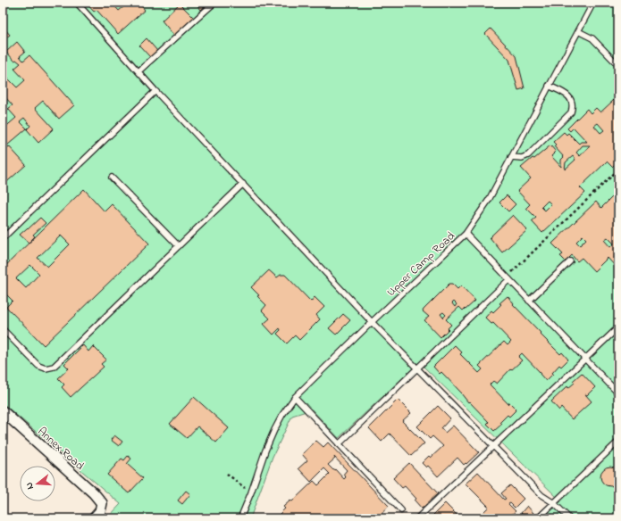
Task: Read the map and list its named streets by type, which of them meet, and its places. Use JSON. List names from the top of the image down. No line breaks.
{"streets":{"street":["Annex Road"],"lane":["Upper Camp Road"]},"north":"left"}
